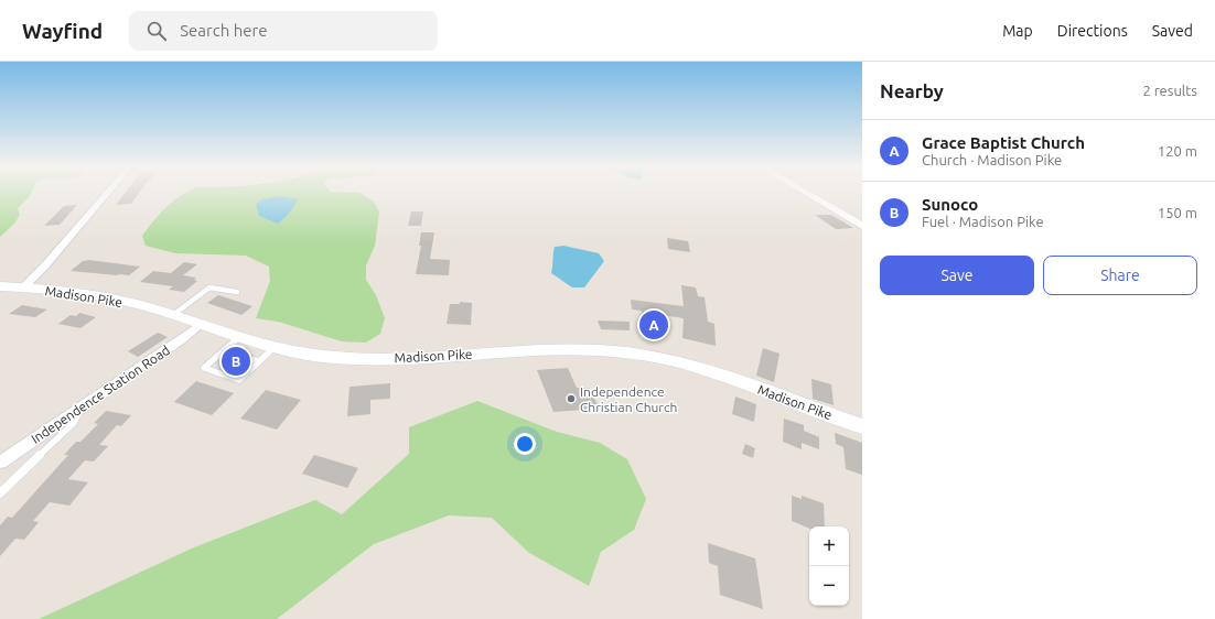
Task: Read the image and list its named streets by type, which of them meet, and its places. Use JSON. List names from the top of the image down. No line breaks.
{"streets":{"main road":["Madison Pike"],"street":["Independence Station Road"]},"crossings":[["Madison Pike","Independence Station Road"]],"places":["Independence Christian Church"],"page":{"header":"Wayfind","search":"Search here","nav":["Map","Directions","Saved"],"heading":["Nearby","2 results"],"list":[{"mark":"A","name":"Grace Baptist Church","note":"Church · Madison Pike","value":"120 m"},{"mark":"B","name":"Sunoco","note":"Fuel · Madison Pike","value":"150 m"}],"buttons":["Save","Share"],"pins":["A","B"],"map_buttons":["+","−"]}}
